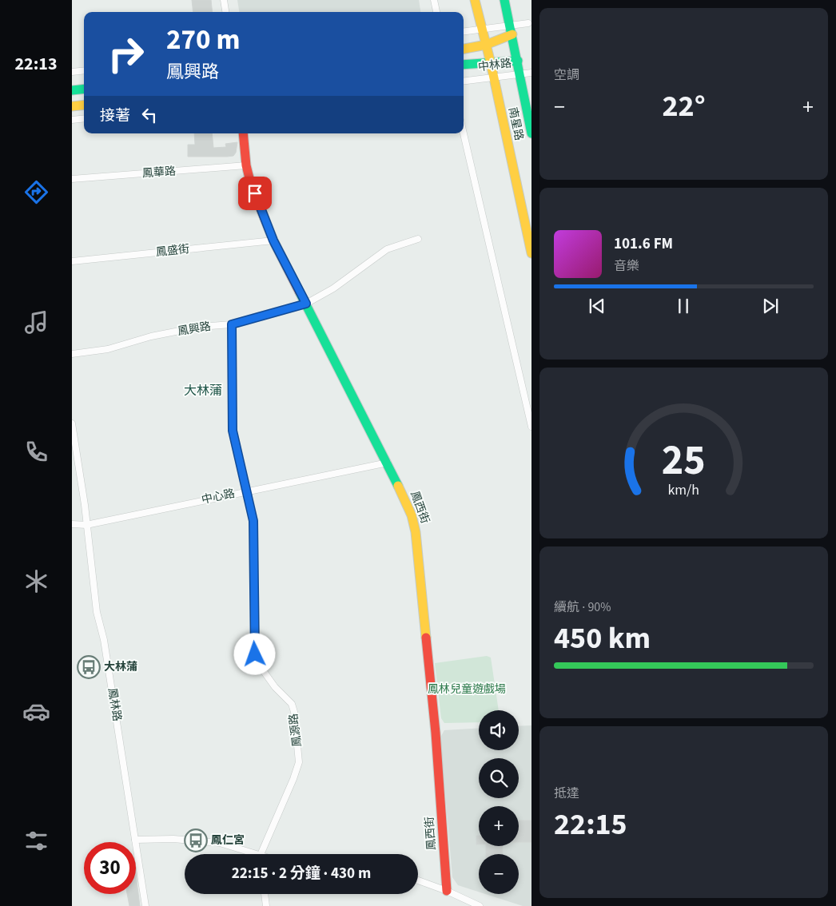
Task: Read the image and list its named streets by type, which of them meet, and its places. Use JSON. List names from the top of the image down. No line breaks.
{"streets":{"street":["中林路","南星路","鳳華路","鳳盛街","鳳興路","中心路","鳳西街","鳳林路","鳳源路"]},"crossings":[["中林路","南星路"],["鳳華路","鳳西街"],["鳳盛街","鳳西街"],["鳳興路","鳳西街"],["鳳興路","鳳源路"],["中心路","鳳西街"],["中心路","鳳林路"],["中心路","鳳源路"]],"districts":["大林蒲"],"parks":["鳳林兒童遊戲場"],"places":{"bus stop":["大林蒲","鳳仁宮"]},"page":{"tabs":"22:13","tile":["空調",["續航 · 90%","450 km"],["抵達","22:15"]],"turn":["270 m","鳳興路"],"heat":["−","22°","+"],"then":"接著","song":["101.6 FM","音樂"],"map_buttons":["+","−"],"limit":"30","trip":"22:15 · 2 分鐘 · 430 m","gauge":["25","km/h"]}}
